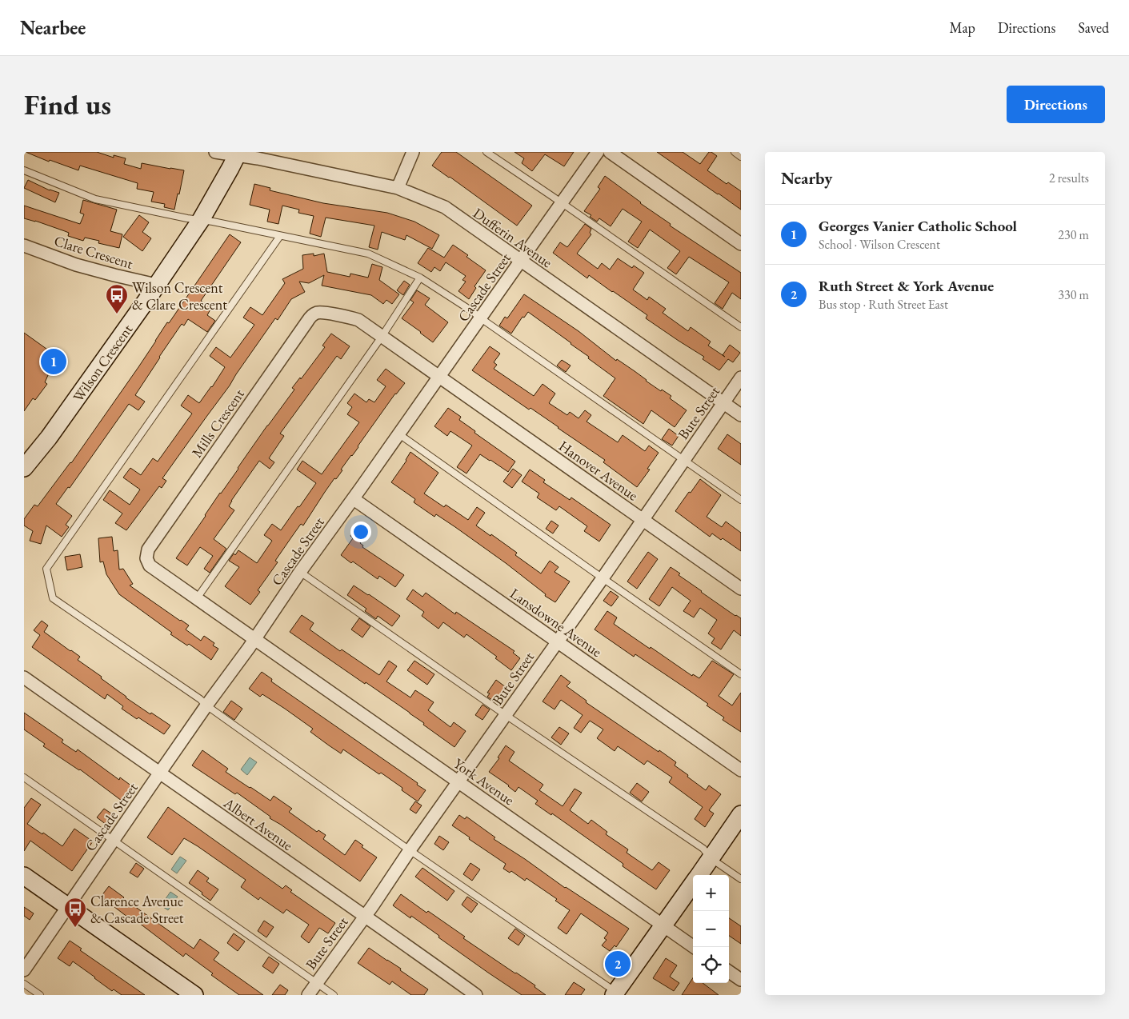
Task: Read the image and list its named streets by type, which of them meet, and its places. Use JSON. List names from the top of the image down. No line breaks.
{"streets":{"street":["Dufferin Avenue","Clare Crescent","Cascade Street","Wilson Crescent","Bute Street","Mills Crescent","Hanover Avenue","Lansdowne Avenue","York Avenue","Albert Avenue"]},"crossings":[["Dufferin Avenue","Cascade Street"],["Dufferin Avenue","Wilson Crescent"],["Dufferin Avenue","Bute Street"],["Clare Crescent","Wilson Crescent"],["Cascade Street","Mills Crescent"],["Cascade Street","Hanover Avenue"],["Cascade Street","Lansdowne Avenue"],["Cascade Street","York Avenue"],["Cascade Street","Albert Avenue"],["Bute Street","Hanover Avenue"],["Bute Street","Lansdowne Avenue"],["Bute Street","York Avenue"],["Bute Street","Albert Avenue"],["Mills Crescent","Hanover Avenue"],["Mills Crescent","York Avenue"]],"places":{"bus stop":["Wilson Crescent & Clare Crescent","Clarence Avenue & Cascade Street"]},"page":{"header":"Nearbee","nav":["Map","Directions","Saved"],"buttons":"Directions","title":"Find us","heading":["Nearby","2 results"],"list":[{"mark":"1","name":"Georges Vanier Catholic School","note":"School · Wilson Crescent","value":"230 m"},{"mark":"2","name":"Ruth Street & York Avenue","note":"Bus stop · Ruth Street East","value":"330 m"}],"pins":["1","2"],"map_buttons":["+","−"]}}
